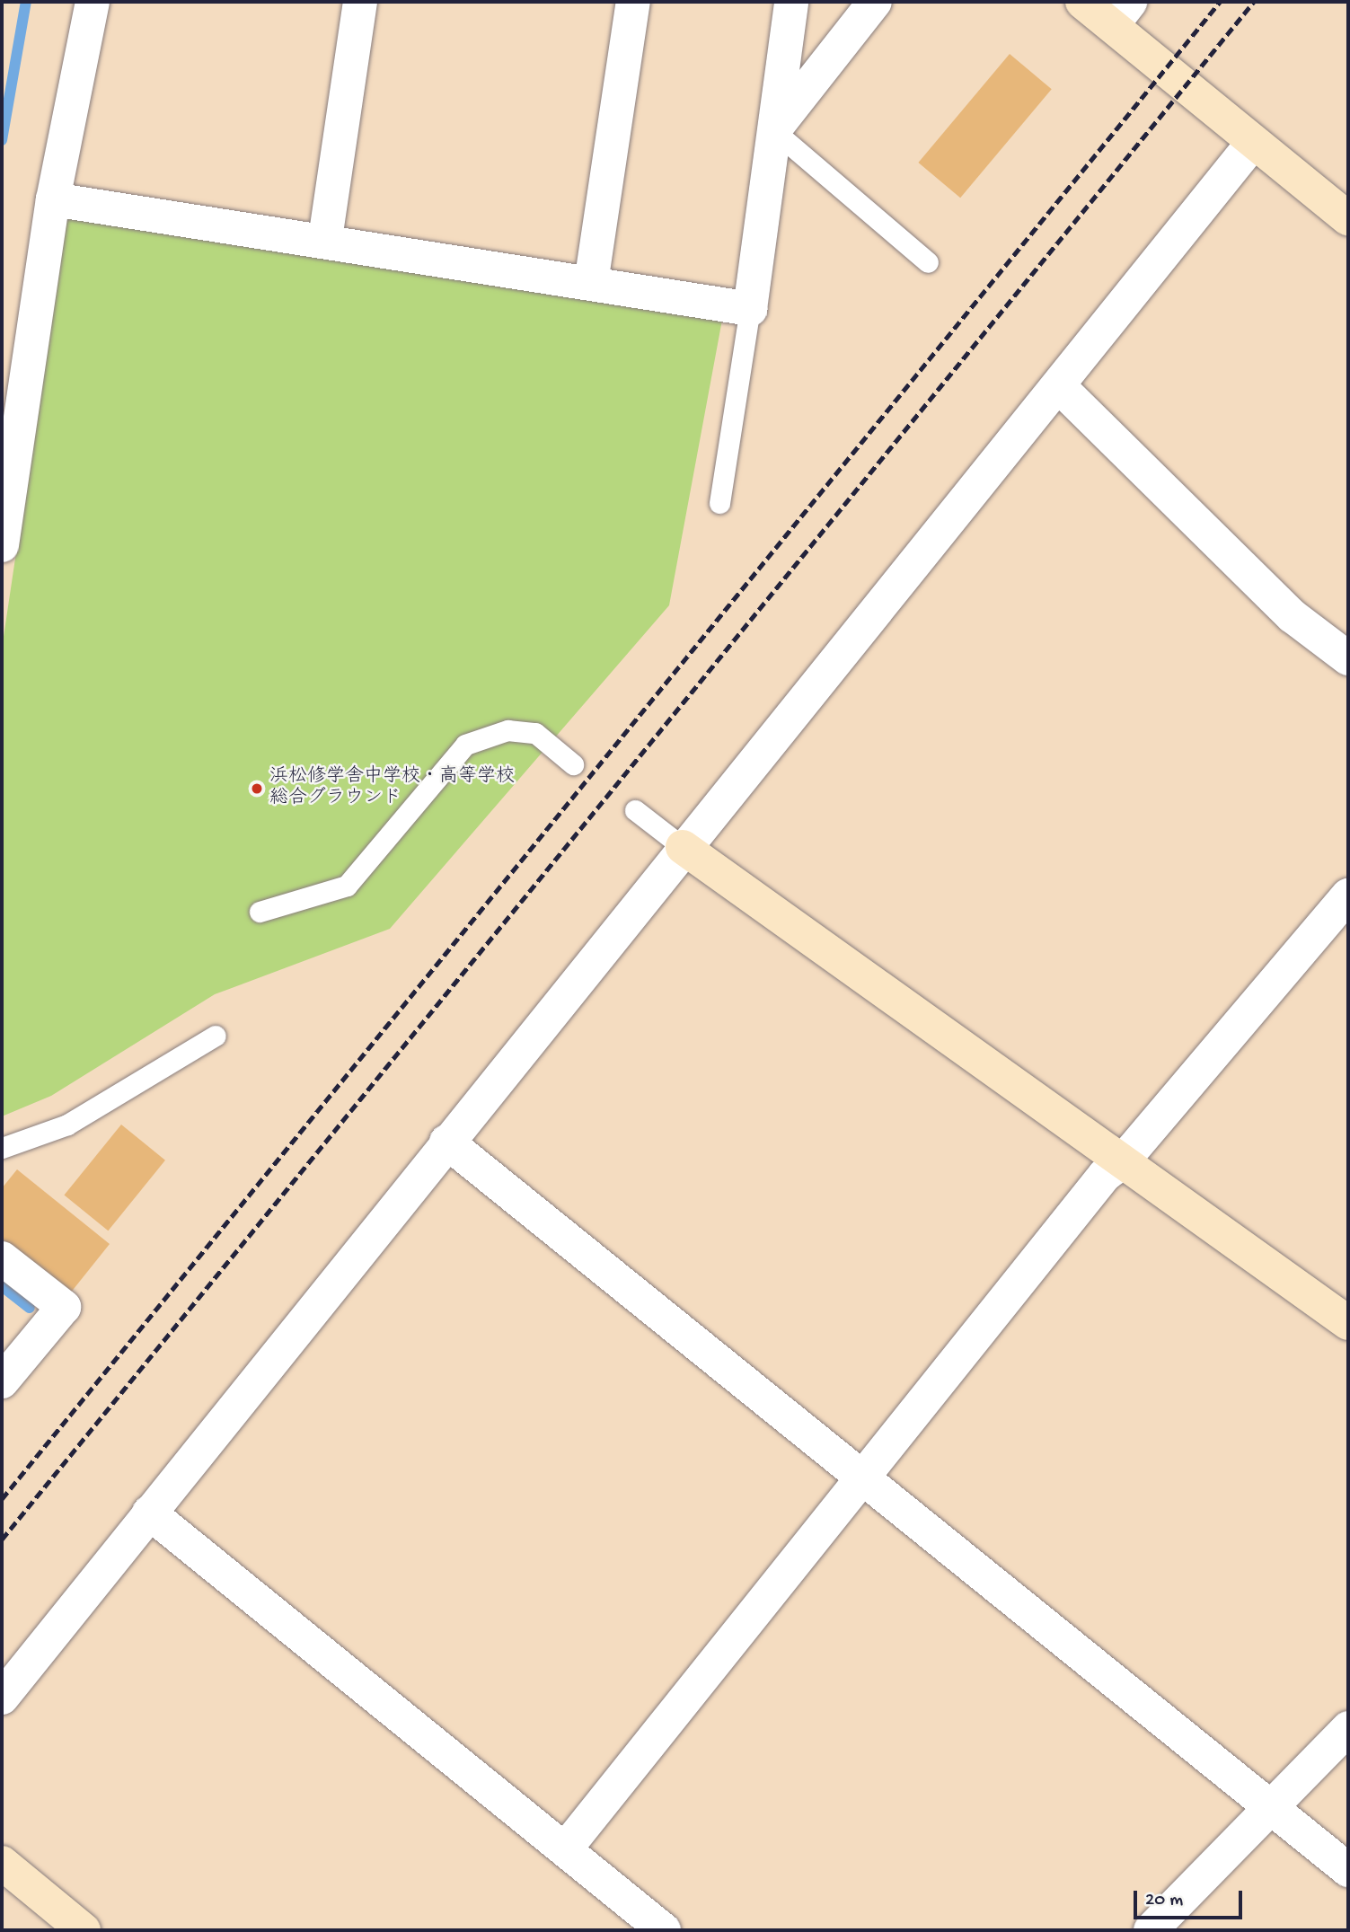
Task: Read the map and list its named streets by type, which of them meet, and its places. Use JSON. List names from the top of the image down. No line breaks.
{"places":["浜松修学舎中学校・高等学校 総合グラウンド"],"scale_bar":"20 m"}
